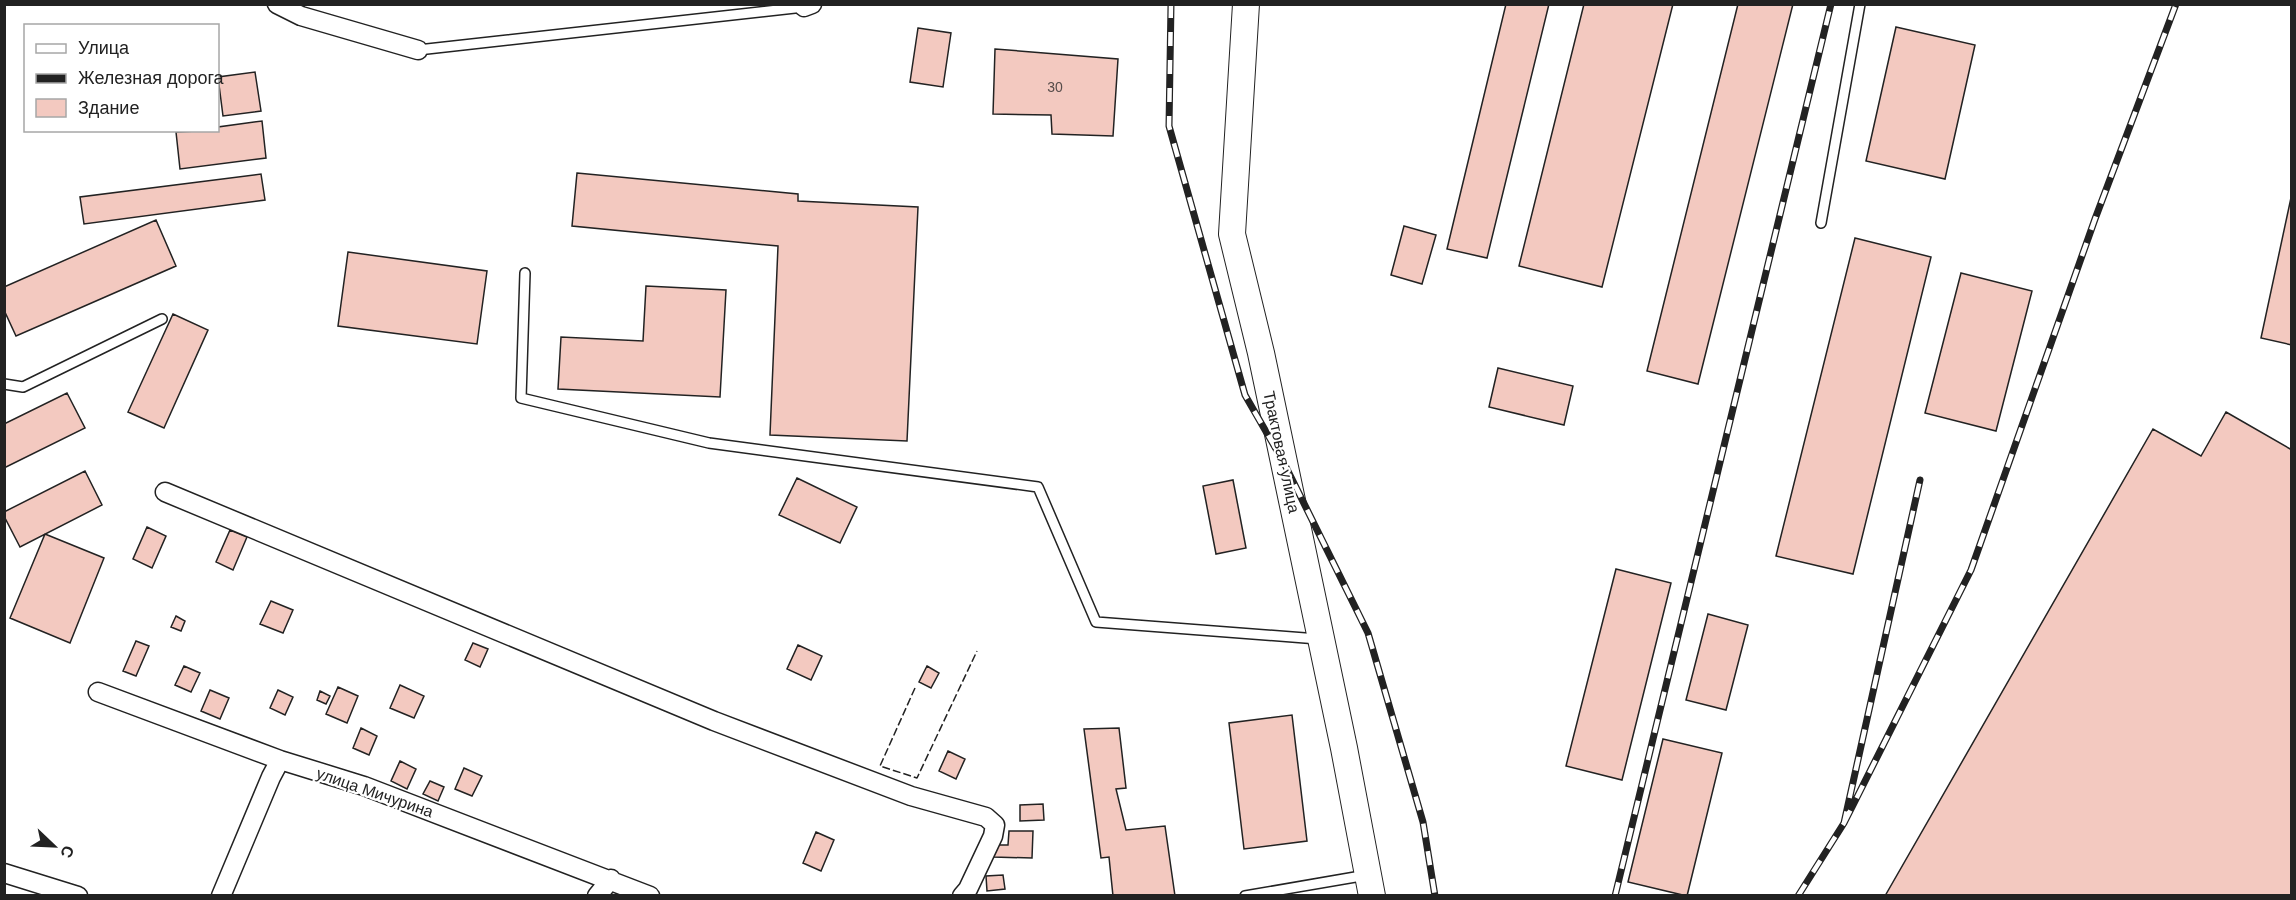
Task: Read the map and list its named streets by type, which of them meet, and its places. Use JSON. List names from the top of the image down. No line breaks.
{"streets":{"main road":["Трактовая улица"],"street":["улица Мичурина"]},"house_numbers":["30"],"legend":["Улица","Железная дорога","Здание"],"north":"bottom right"}
